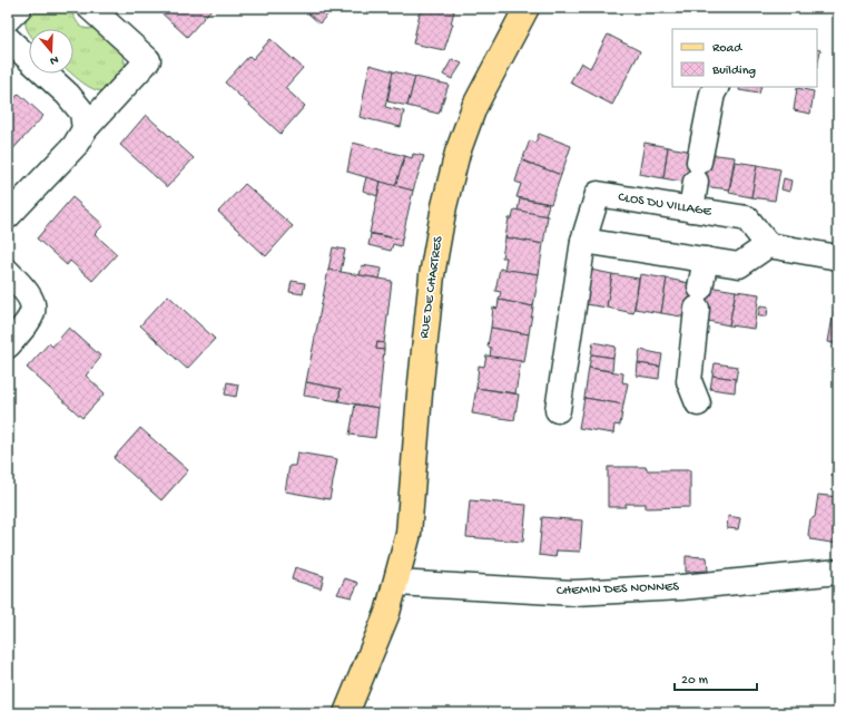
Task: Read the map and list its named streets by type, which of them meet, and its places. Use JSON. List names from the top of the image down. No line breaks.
{"streets":{"main road":["RUE DE CHARTRES"],"street":["CLOS DU VILLAGE","CHEMIN DES NONNES"]},"crossings":[["RUE DE CHARTRES","CHEMIN DES NONNES"]],"legend":["Road","Building"],"scale_bar":"20 m","north":"bottom"}
